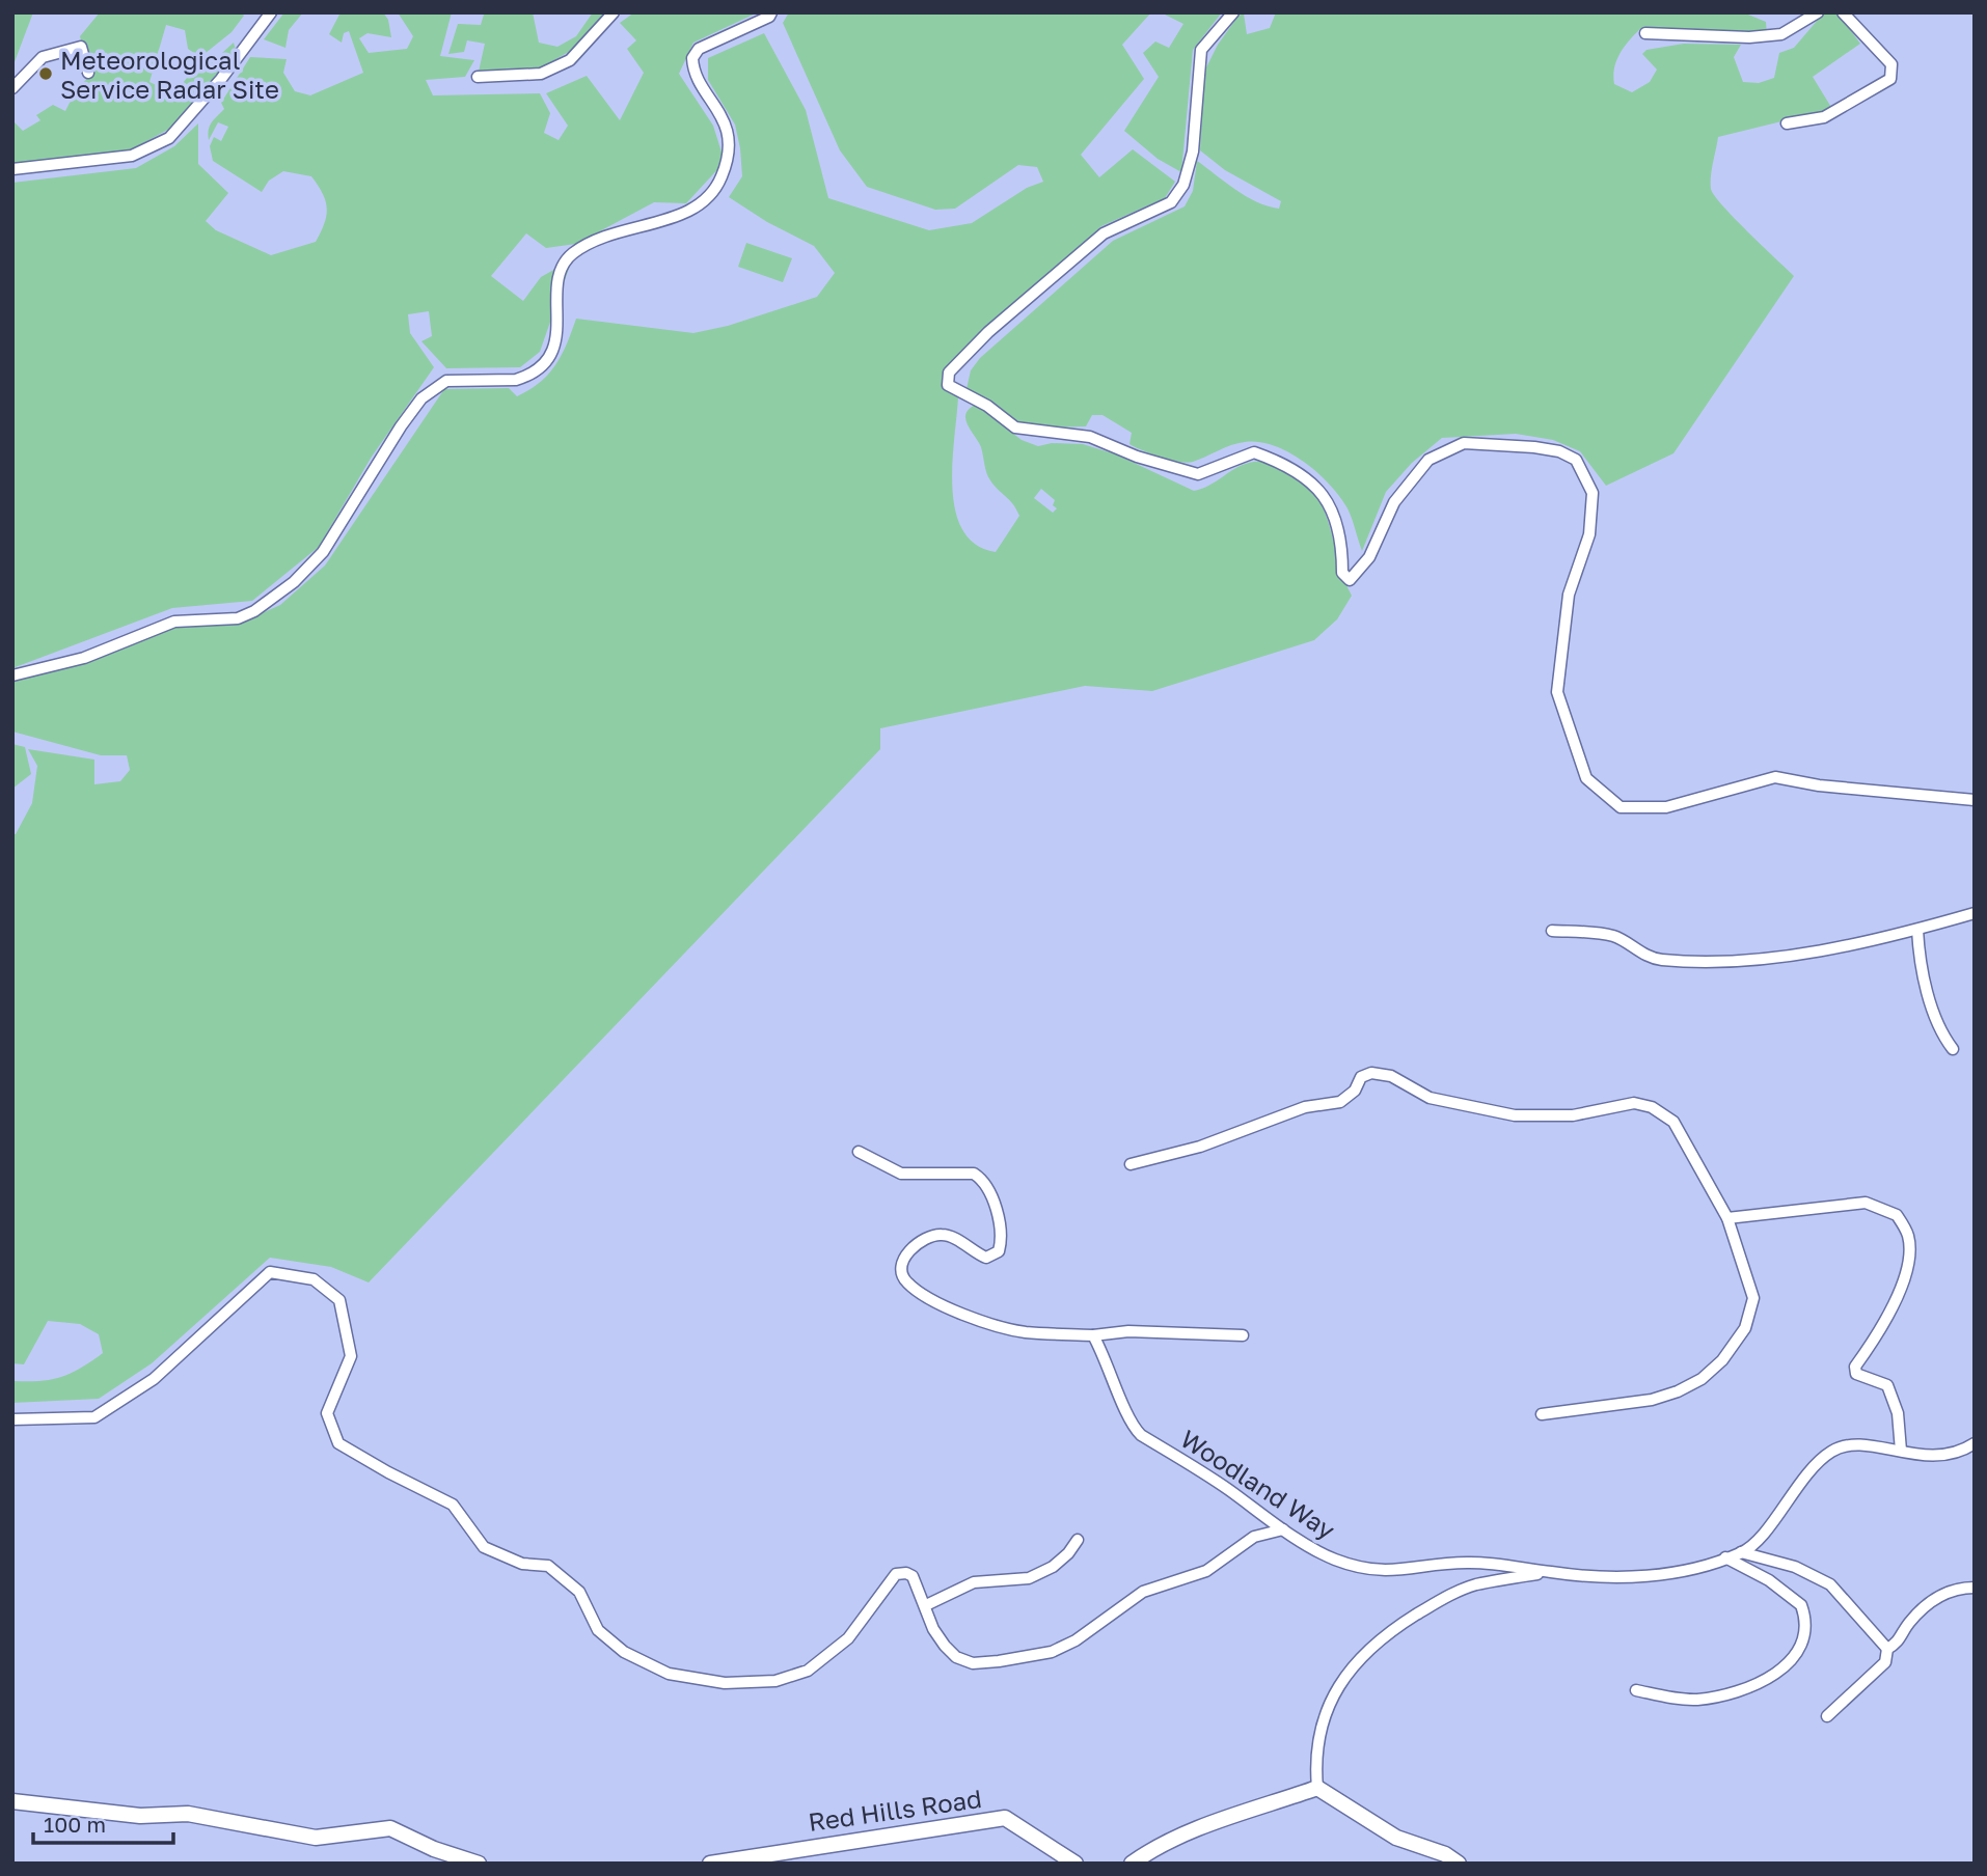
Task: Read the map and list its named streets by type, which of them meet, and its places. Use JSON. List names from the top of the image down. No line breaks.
{"streets":{"main road":["Red Hills Road"],"street":["Woodland Way"]},"places":["Meteorological Service Radar Site"],"scale_bar":"100 m"}
